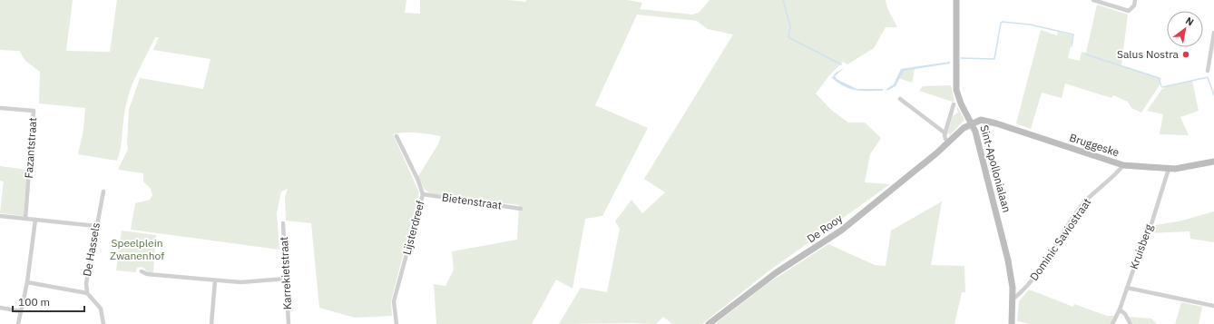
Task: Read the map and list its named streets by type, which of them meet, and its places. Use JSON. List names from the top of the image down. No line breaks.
{"streets":{"street":["Bruggeske","Fazantstraat","Sint-Apollonialaan","Bietenstraat","Lijsterdreef","De Rooy","Dominic Saviostraat","Kruisberg","De Hassels","Karrekietstraat"]},"crossings":[["Bruggeske","Sint-Apollonialaan"],["Bruggeske","De Rooy"],["Bruggeske","Dominic Saviostraat"],["Bruggeske","Kruisberg"],["Sint-Apollonialaan","De Rooy"],["Sint-Apollonialaan","Dominic Saviostraat"],["Bietenstraat","Lijsterdreef"]],"parks":["Speelplein Zwanenhof"],"places":["Salus Nostra"],"scale_bar":"100 m","north":"top right"}
